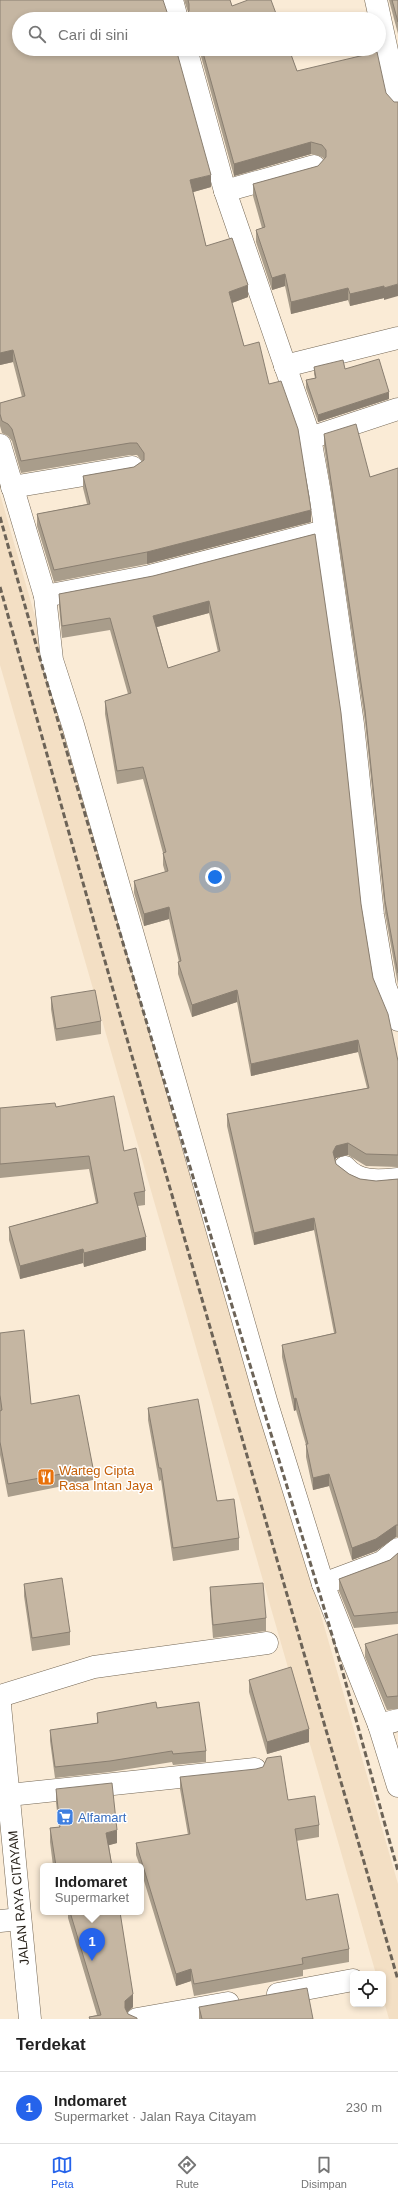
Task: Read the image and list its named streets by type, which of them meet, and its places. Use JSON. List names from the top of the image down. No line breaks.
{"streets":{"street":["JALAN RAYA CITAYAM"]},"places":{"restaurant":["Warteg Cipta Rasa Intan Jaya"],"supermarket":["Alfamart"]},"page":{"search":"Cari di sini","popup":["Indomaret","Supermarket"],"pins":"1","heading":"Terdekat","list":[{"mark":"1","name":"Indomaret","note":"Supermarket · Jalan Raya Citayam","value":"230 m"}],"nav":["Peta","Rute","Disimpan"]}}
